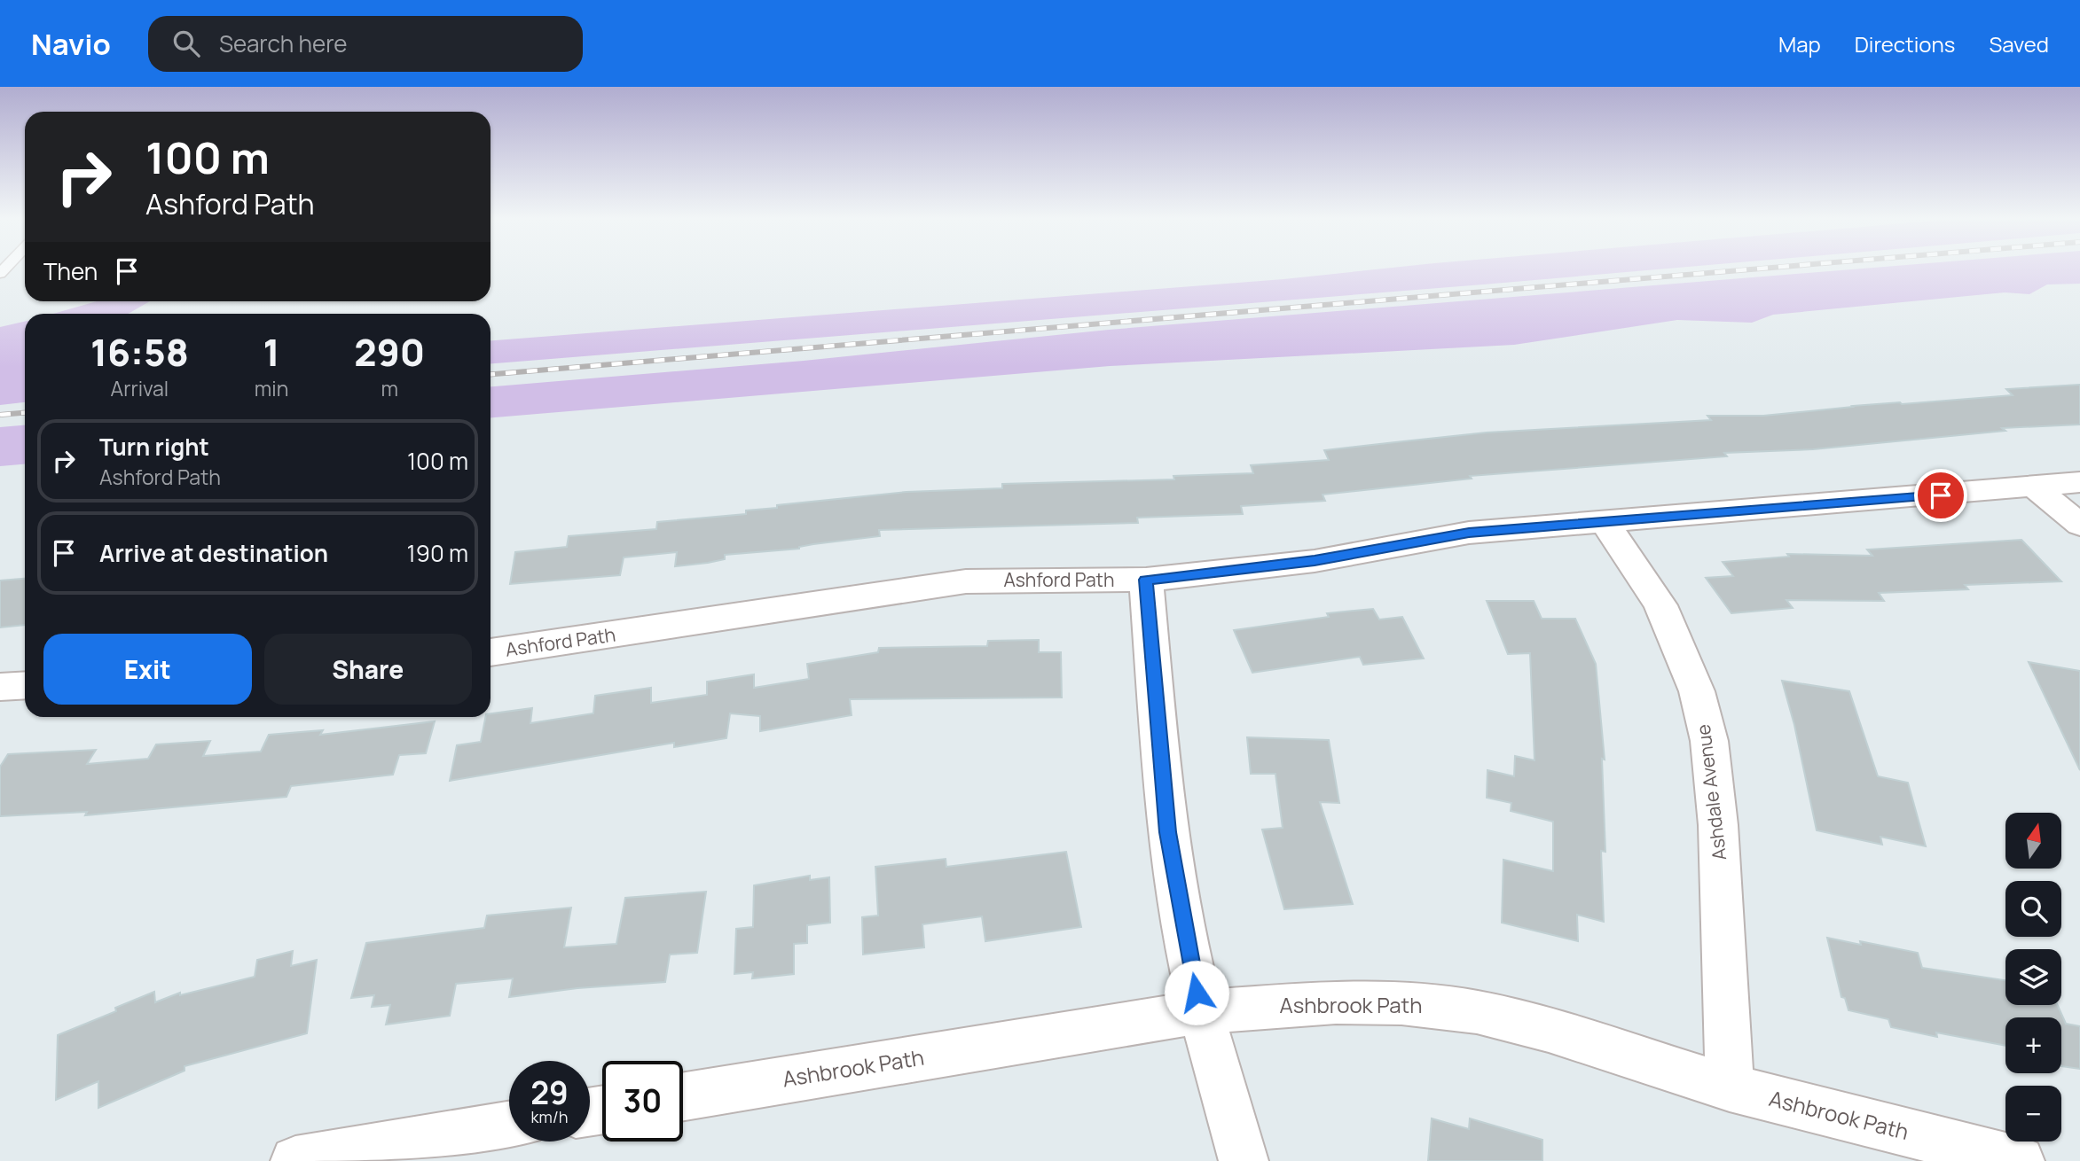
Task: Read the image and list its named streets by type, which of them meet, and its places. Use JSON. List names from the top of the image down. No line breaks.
{"streets":{"street":["Ashford Path","Ashdale Avenue","Ashbrook Path"]},"crossings":[["Ashford Path","Ashdale Avenue"],["Ashdale Avenue","Ashbrook Path"]],"north":"top","page":{"header":"Navio","search":"Search here","nav":["Map","Directions","Saved"],"turn":["100 m","Ashford Path"],"then":"Then","eta":["16:58","Arrival","1","min","290","m"],"list":[{"name":"Turn right","note":"Ashford Path","value":"100 m"},{"name":"Arrive at destination","value":"190 m"}],"buttons":["Exit","Share"],"map_buttons":["+","−"],"speed":"29 km/h","limit":"30"}}
